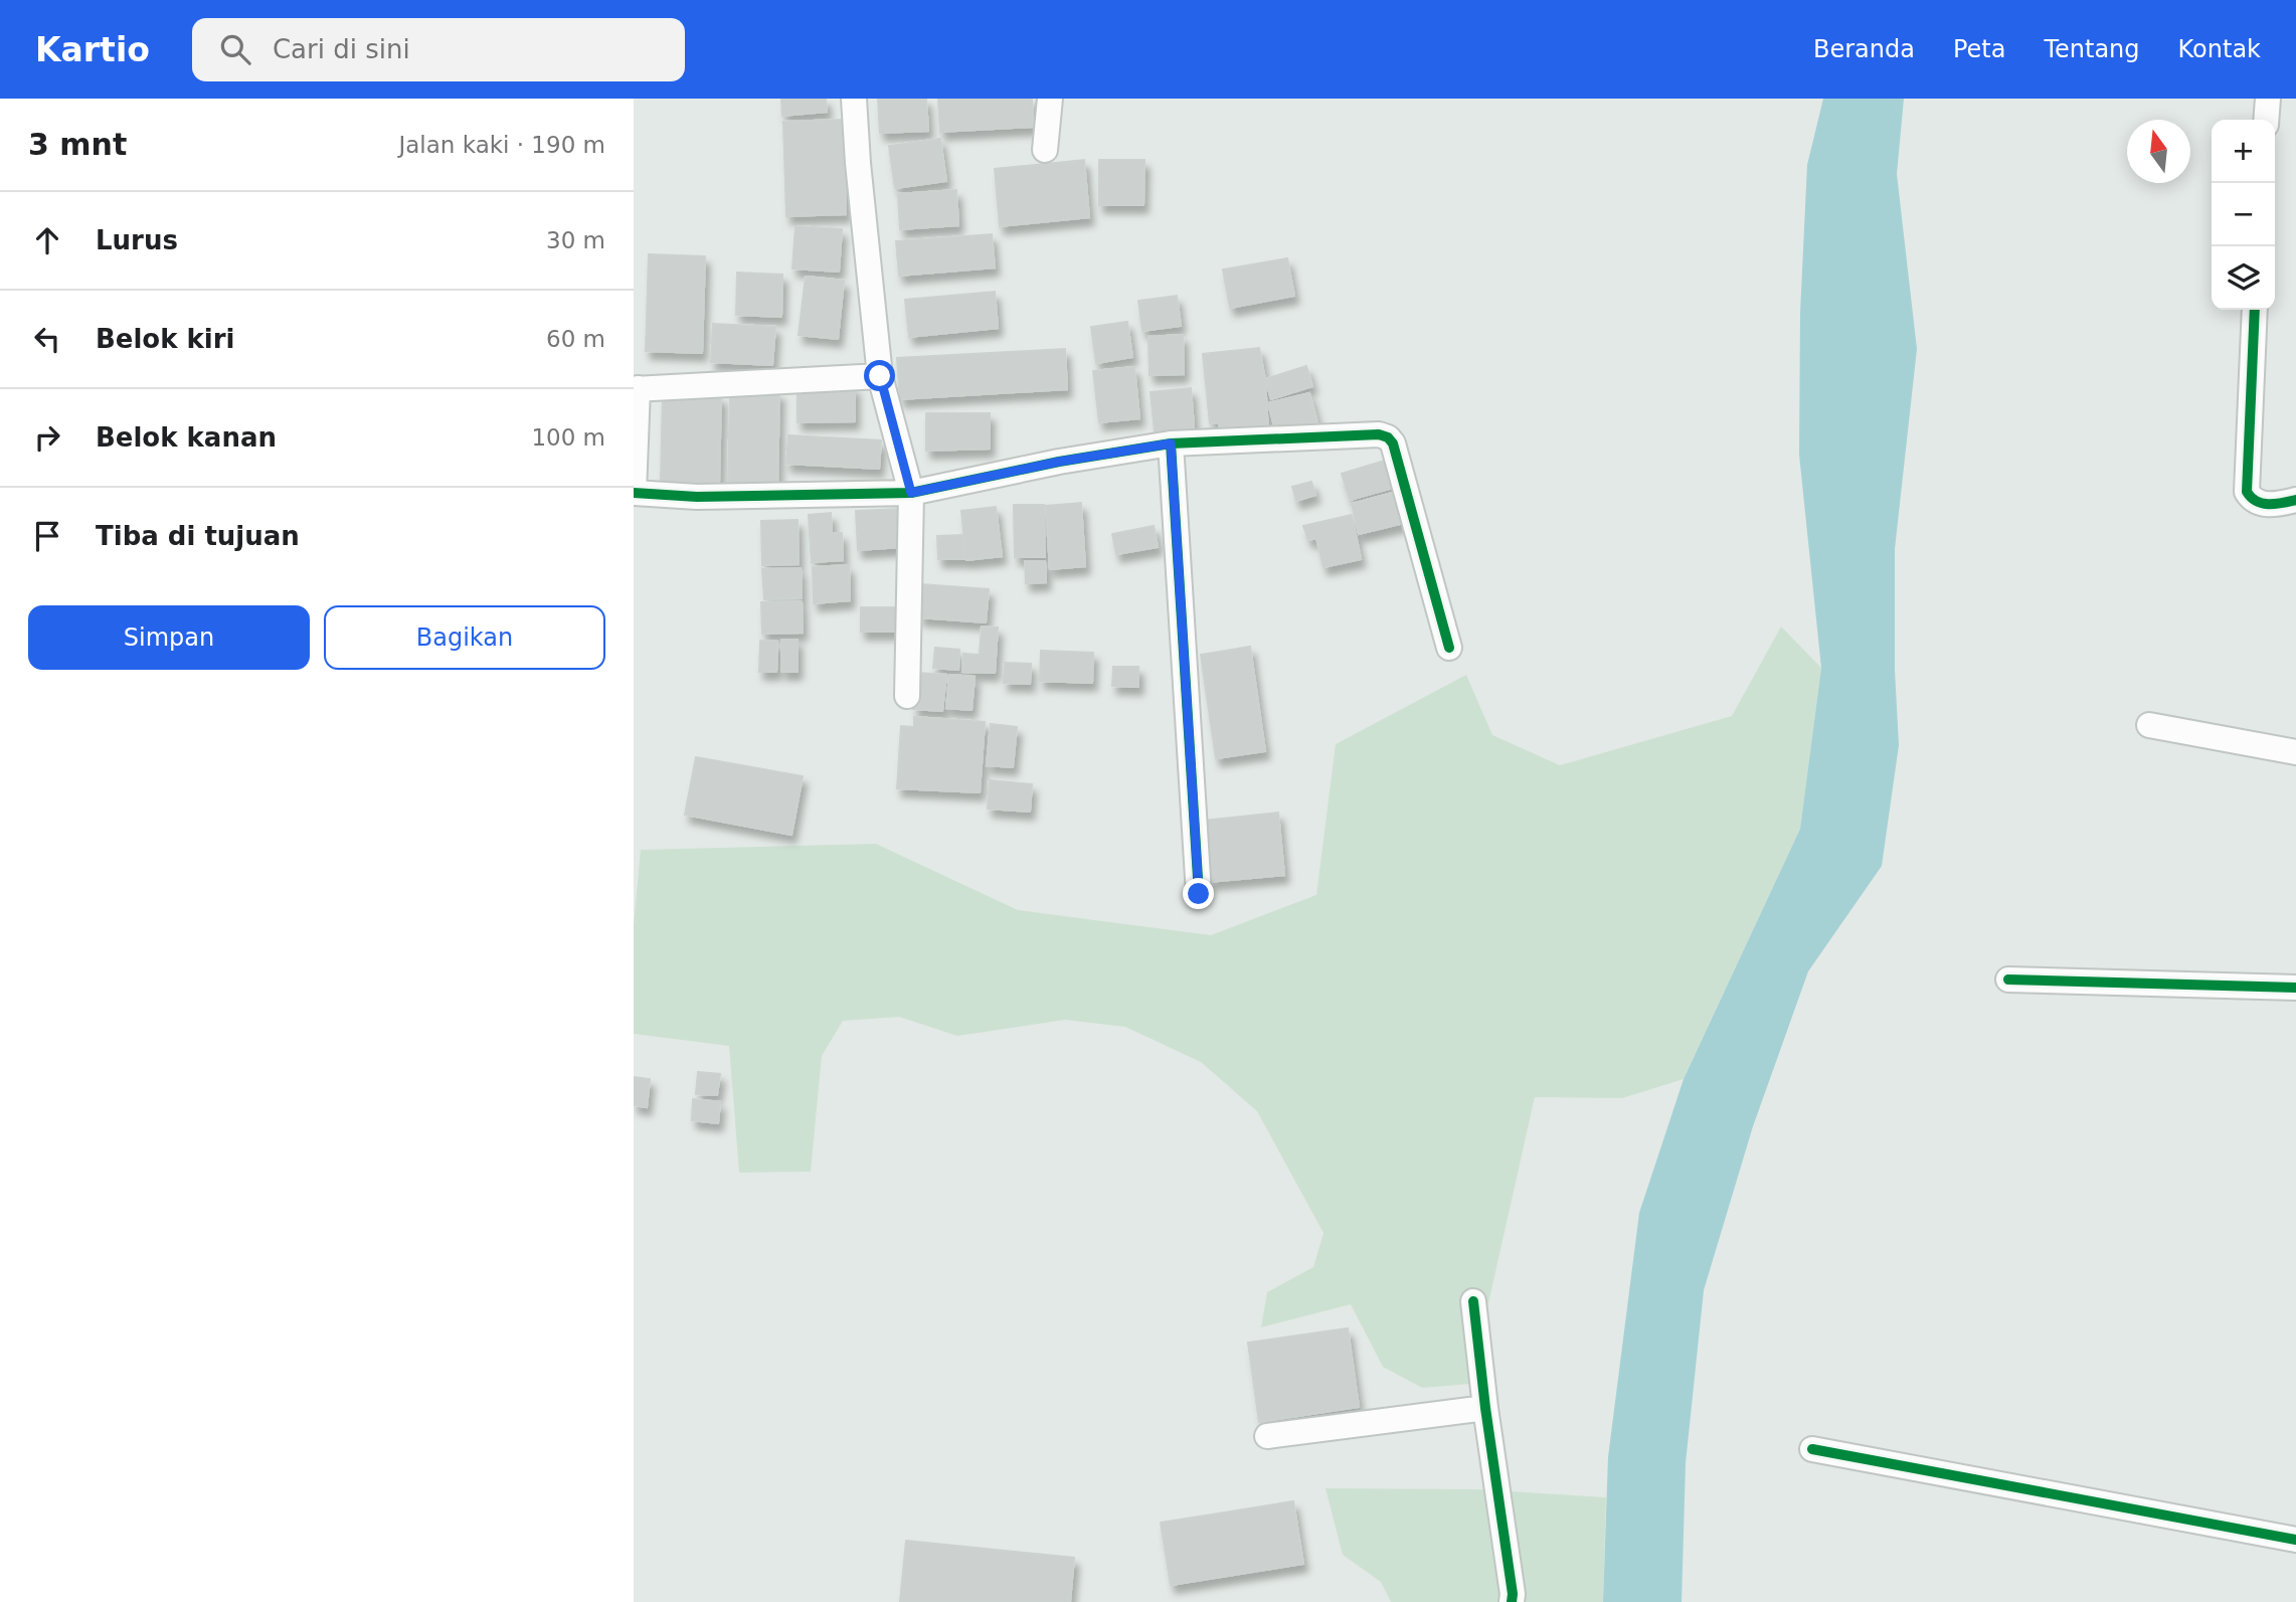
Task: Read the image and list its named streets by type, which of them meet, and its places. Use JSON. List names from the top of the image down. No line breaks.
{"north":"top","page":{"header":"Kartio","search":"Cari di sini","nav":["Beranda","Peta","Tentang","Kontak"],"heading":["3 mnt","Jalan kaki · 190 m"],"map_buttons":["+","−"],"list":[["Lurus","30 m"],["Belok kiri","60 m"],["Belok kanan","100 m"],"Tiba di tujuan"],"buttons":["Simpan","Bagikan"]}}
